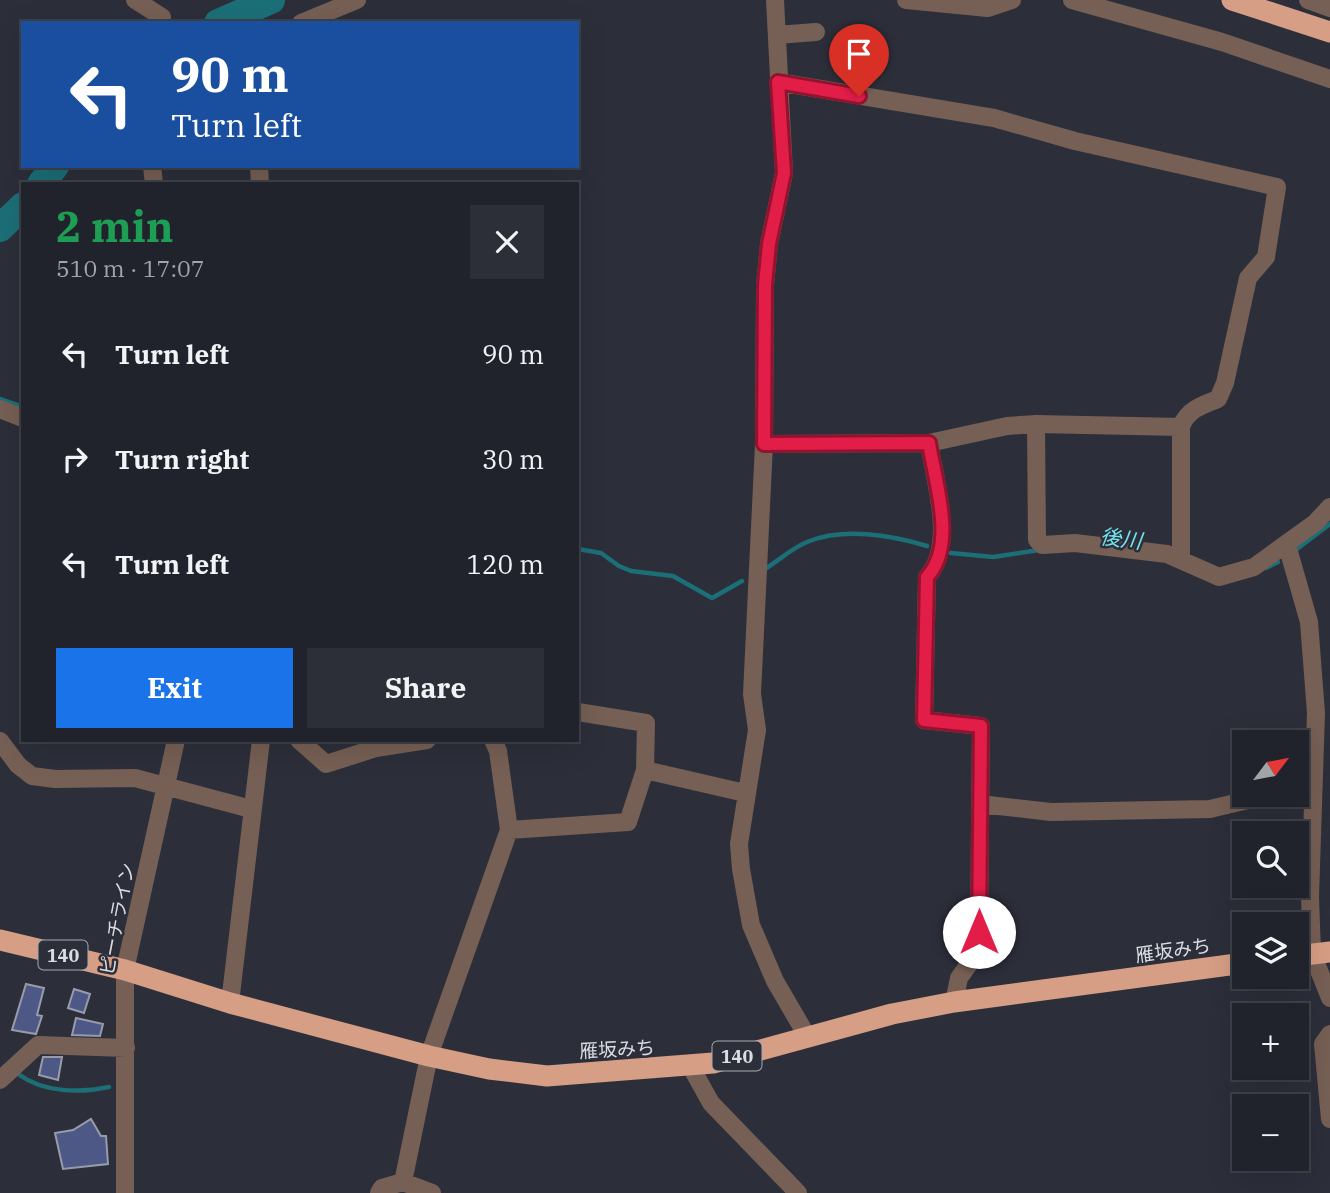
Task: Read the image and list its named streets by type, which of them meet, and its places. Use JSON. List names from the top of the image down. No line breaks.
{"streets":{"highway":["雁坂みち","140"],"street":["ピーチライン"]},"crossings":[["ピーチライン","雁坂みち"]],"water":["後川"],"north":"top right","page":{"turn":["90 m","Turn left"],"heading":["2 min","510 m · 17:07"],"list":[{"name":"Turn left","value":"90 m"},{"name":"Turn right","value":"30 m"},{"name":"Turn left","value":"120 m"}],"buttons":["Exit","Share"],"map_buttons":["+","−"]}}
